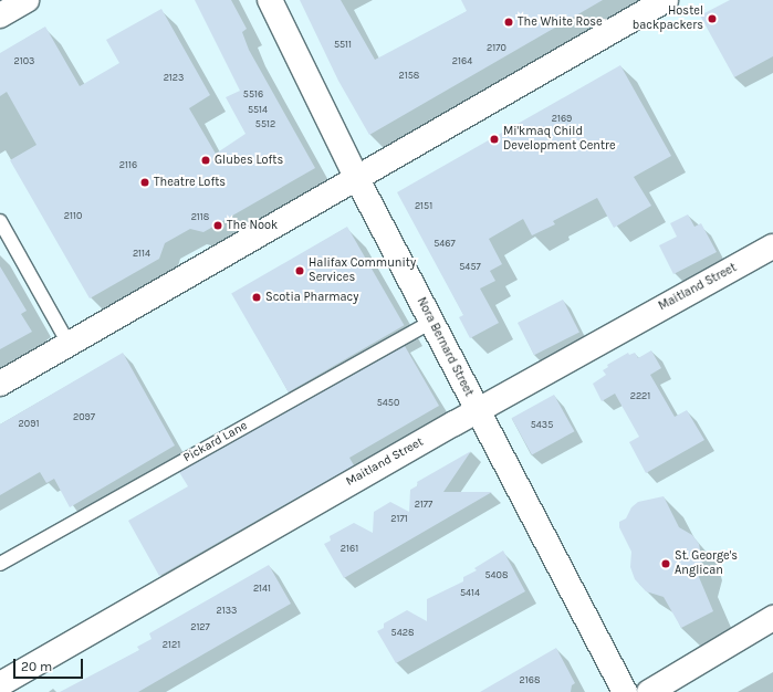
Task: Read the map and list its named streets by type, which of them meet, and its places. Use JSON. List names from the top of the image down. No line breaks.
{"streets":{"street":["Maitland Street","Nora Bernard Street"],"lane":["Pickard Lane"]},"crossings":[["Maitland Street","Nora Bernard Street"],["Nora Bernard Street","Pickard Lane"]],"places":["Hostel backpackers","The White Rose","Mi'kmaq Child Development Centre","Glubes Lofts","Theatre Lofts","The Nook","Halifax Community Services","Scotia Pharmacy","St. George's Anglican"],"house_numbers":["5511","2170","2103","2164","2158","2123","5516","5514","2169","5512","2116","2151","2110","2118","5467","2114","5457","2221","5450","2097","2091","5435","2177","2171","2161","5408","2141","5414","2133","2127","5428","2121","2168"],"scale_bar":"20 m"}
